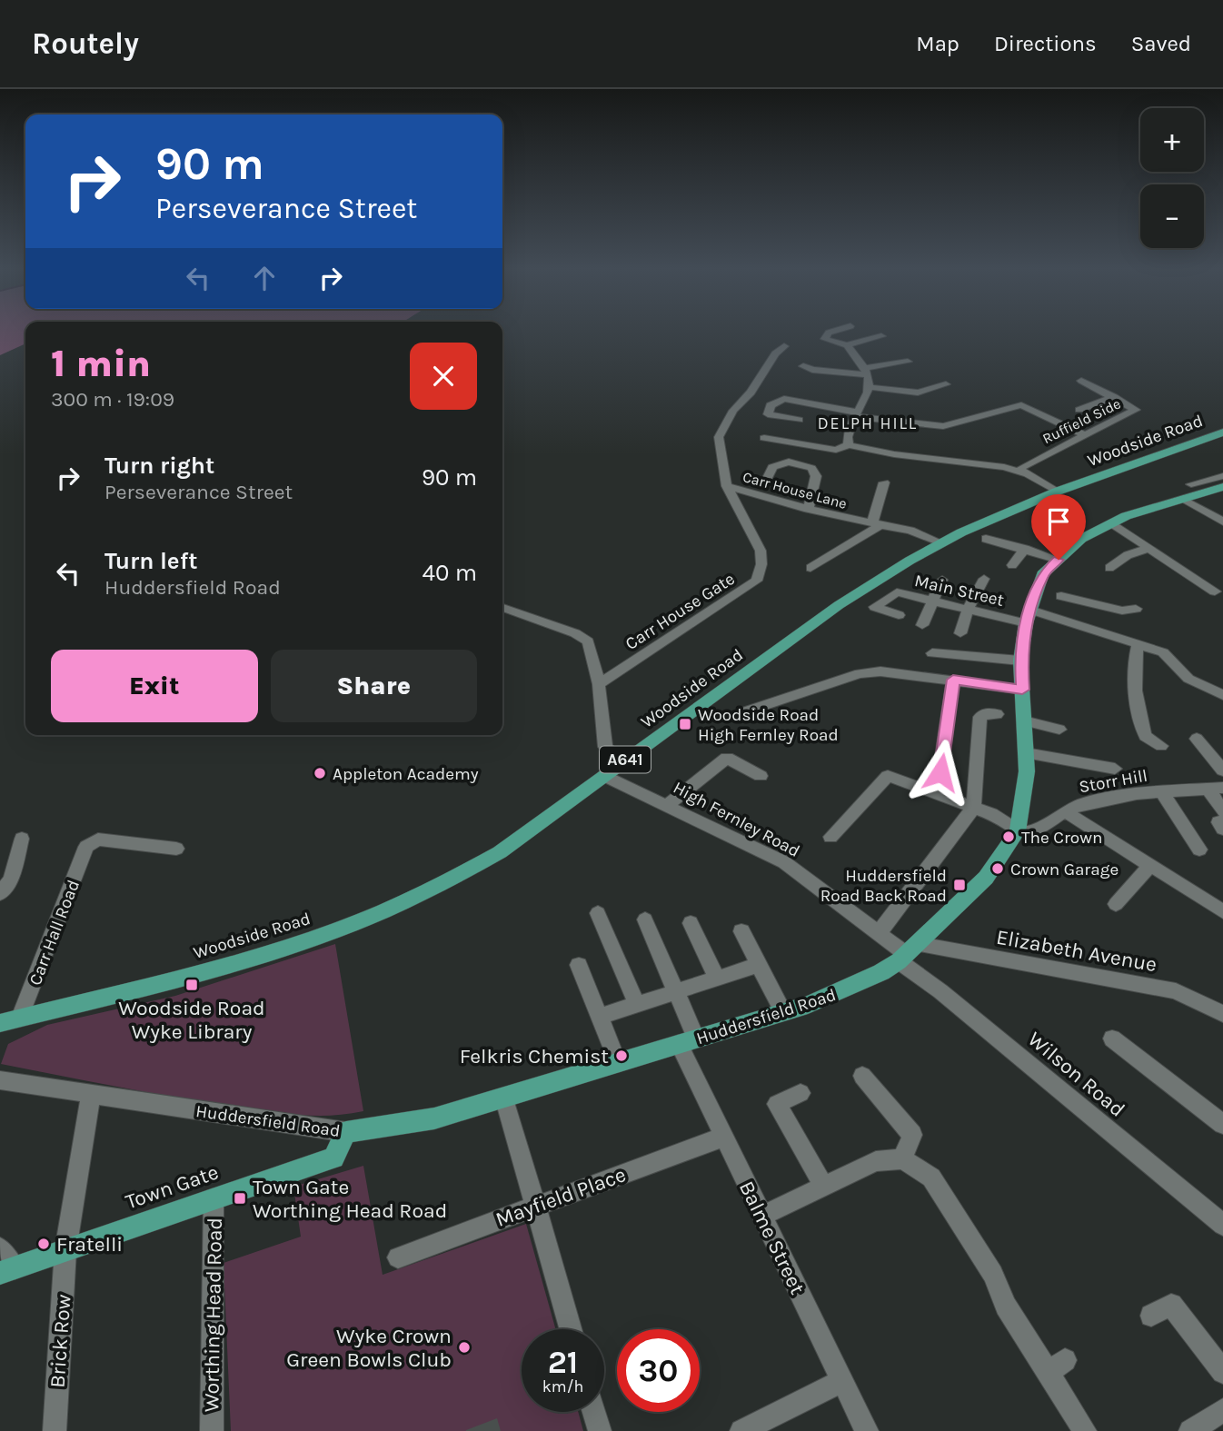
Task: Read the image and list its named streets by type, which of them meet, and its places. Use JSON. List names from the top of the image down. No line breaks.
{"streets":{"main road":["Woodside Road","A641","Huddersfield Road","Town Gate"],"street":["Ruffield Side","Carr House Lane","Main Street","Carr House Gate","Storr Hill","High Fernley Road","Carr Hall Road","Elizabeth Avenue","Wilson Road","Mayfield Place","Balme Street","Worthing Head Road","Brick Row"]},"crossings":[["Woodside Road","Carr House Lane"],["Woodside Road","High Fernley Road"],["Woodside Road","Carr Hall Road"],["Carr House Lane","Carr House Gate"],["Main Street","Huddersfield Road"],["Storr Hill","Huddersfield Road"],["High Fernley Road","Elizabeth Avenue"],["High Fernley Road","Huddersfield Road"],["High Fernley Road","Wilson Road"],["Elizabeth Avenue","Huddersfield Road"],["Elizabeth Avenue","Wilson Road"],["Huddersfield Road","Wilson Road"],["Huddersfield Road","Town Gate"],["Huddersfield Road","Balme Street"],["Huddersfield Road","Brick Row"],["Town Gate","Worthing Head Road"],["Town Gate","Brick Row"],["Mayfield Place","Balme Street"]],"districts":["DELPH HILL"],"places":{"transit":["Woodside Road High Fernley Road","Huddersfield Road Back Road","Woodside Road Wyke Library","Town Gate Worthing Head Road"],"other":["Appleton Academy","The Crown","Crown Garage","Felkris Chemist","Fratelli","Wyke Crown Green Bowls Club"]},"page":{"header":"Routely","nav":["Map","Directions","Saved"],"map_buttons":["+","−"],"turn":["90 m","Perseverance Street"],"heading":["1 min","300 m · 19:09"],"list":[{"name":"Turn right","note":"Perseverance Street","value":"90 m"},{"name":"Turn left","note":"Huddersfield Road","value":"40 m"}],"buttons":["Exit","Share"],"speed":"21 km/h","limit":"30"}}
